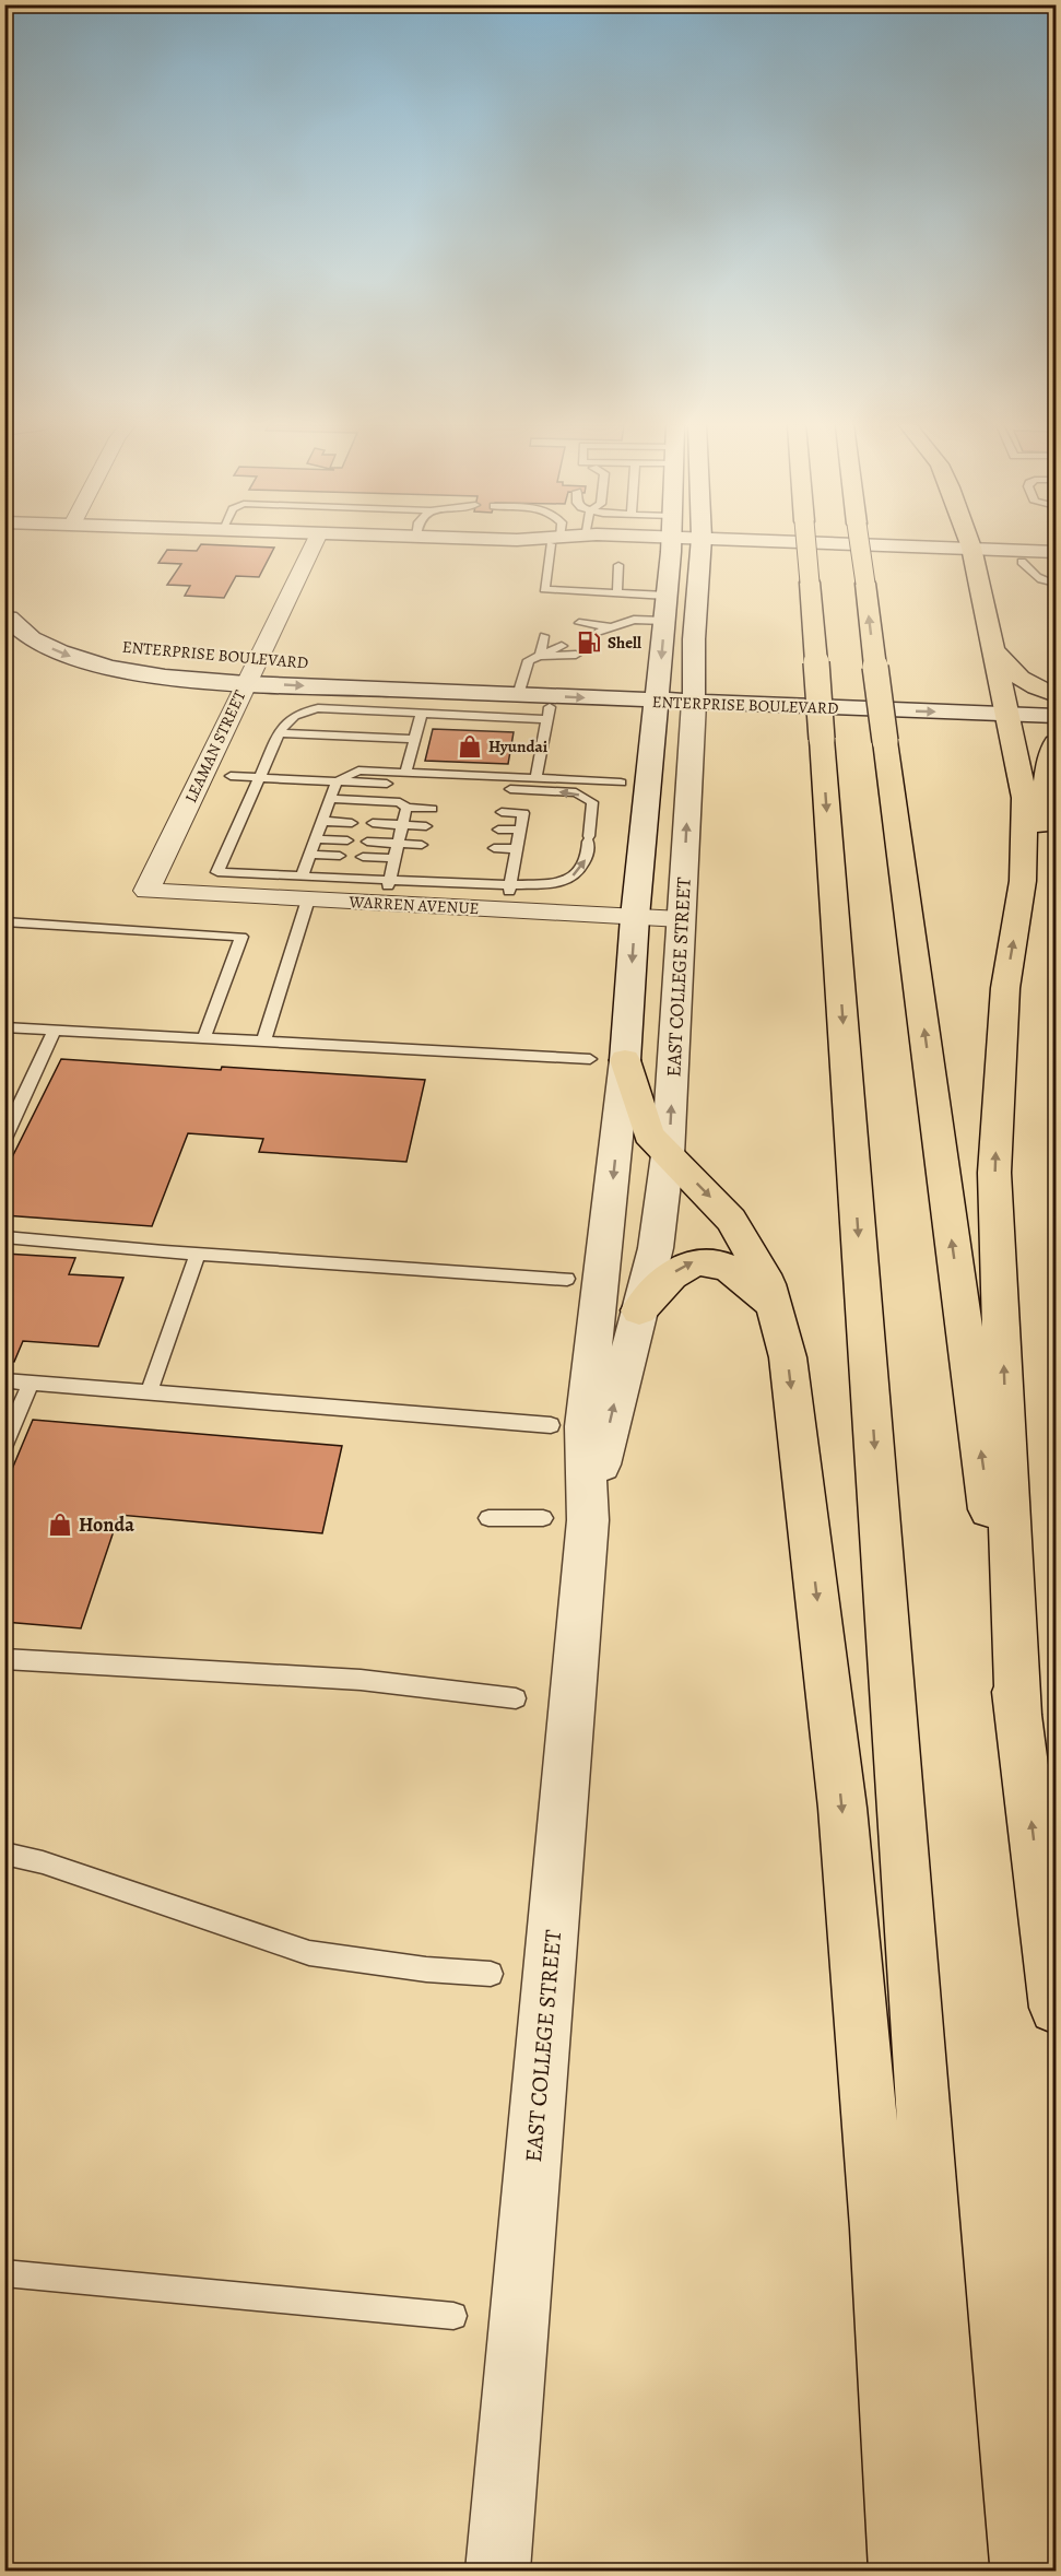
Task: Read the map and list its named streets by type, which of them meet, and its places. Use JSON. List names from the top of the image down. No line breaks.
{"streets":{"street":["ENTERPRISE BOULEVARD","LEAMAN STREET","WARREN AVENUE","EAST COLLEGE STREET"]},"crossings":[["ENTERPRISE BOULEVARD","LEAMAN STREET"],["ENTERPRISE BOULEVARD","EAST COLLEGE STREET"],["LEAMAN STREET","WARREN AVENUE"],["WARREN AVENUE","EAST COLLEGE STREET"]],"places":{"fuel station":["Shell"],"shop":["Hyundai","Honda"]}}
